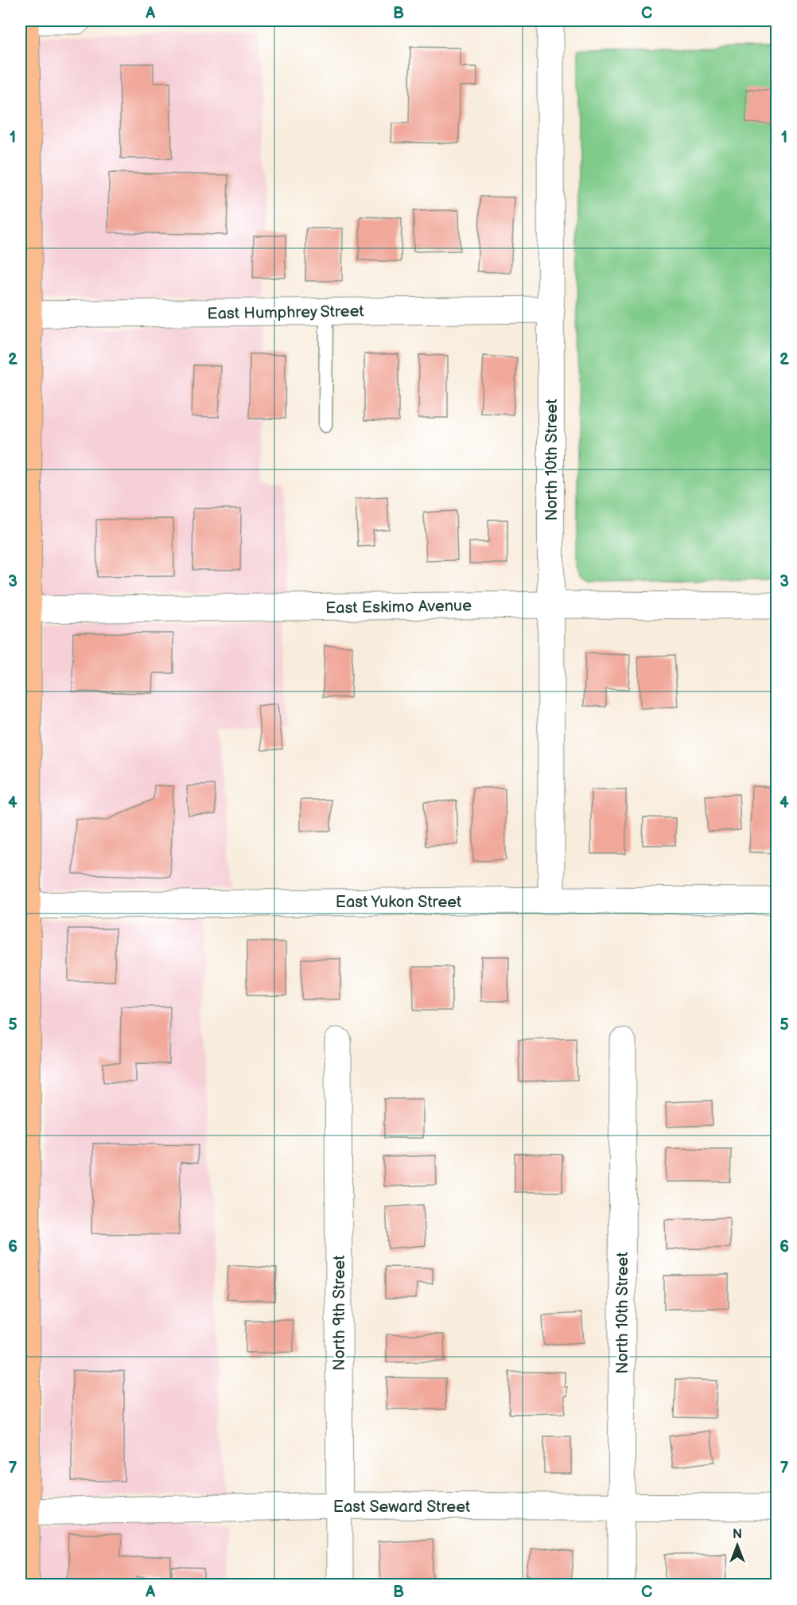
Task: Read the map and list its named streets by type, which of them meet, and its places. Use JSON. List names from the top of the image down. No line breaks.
{"streets":{"street":["East Humphrey Street","North 10th Street","East Eskimo Avenue","East Yukon Street","North 9th Street","East Seward Street"]},"crossings":[["East Humphrey Street","North 10th Street"],["North 10th Street","East Eskimo Avenue"],["North 10th Street","East Yukon Street"],["North 10th Street","East Seward Street"],["North 9th Street","East Seward Street"]],"north":"top","grid":{"columns":["A","B","C"],"rows":["1","2","3","4","5","6","7"]}}
